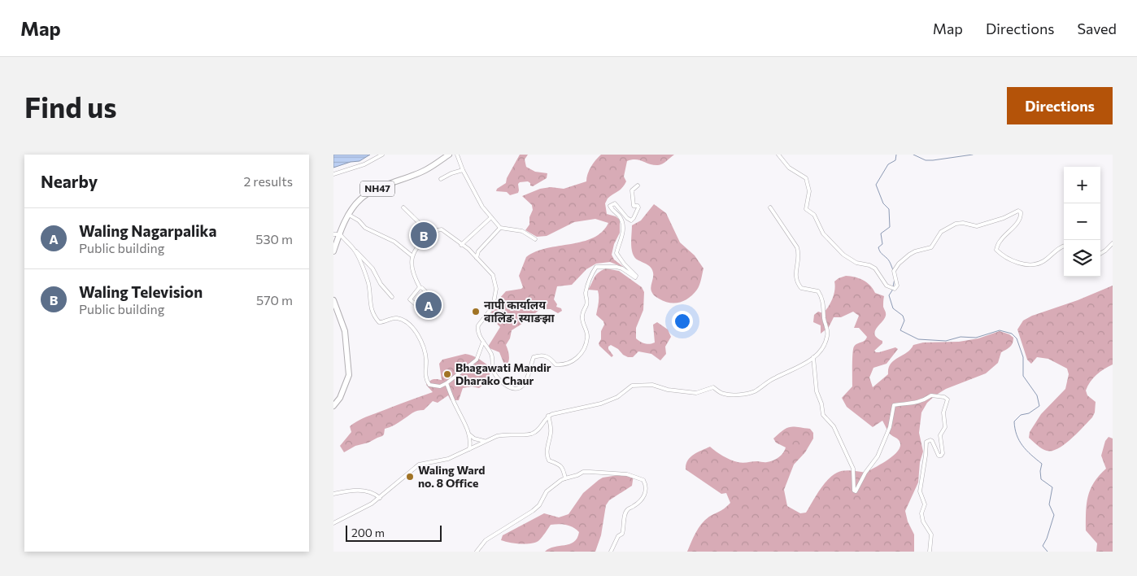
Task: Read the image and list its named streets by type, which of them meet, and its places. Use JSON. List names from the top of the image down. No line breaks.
{"streets":{"highway":["NH47"]},"places":["नापी कार्यालय वालिंङ, स्याङझा","Bhagawati Mandir Dharako Chaur","Waling Ward no. 8 Office"],"scale_bar":"200 m","page":{"header":"Map","nav":["Map","Directions","Saved"],"buttons":"Directions","title":"Find us","heading":["Nearby","2 results"],"map_buttons":["+","−"],"list":[{"mark":"A","name":"Waling Nagarpalika","note":"Public building","value":"530 m"},{"mark":"B","name":"Waling Television","note":"Public building","value":"570 m"}],"pins":["B","A"],"scale":"200 m"}}
